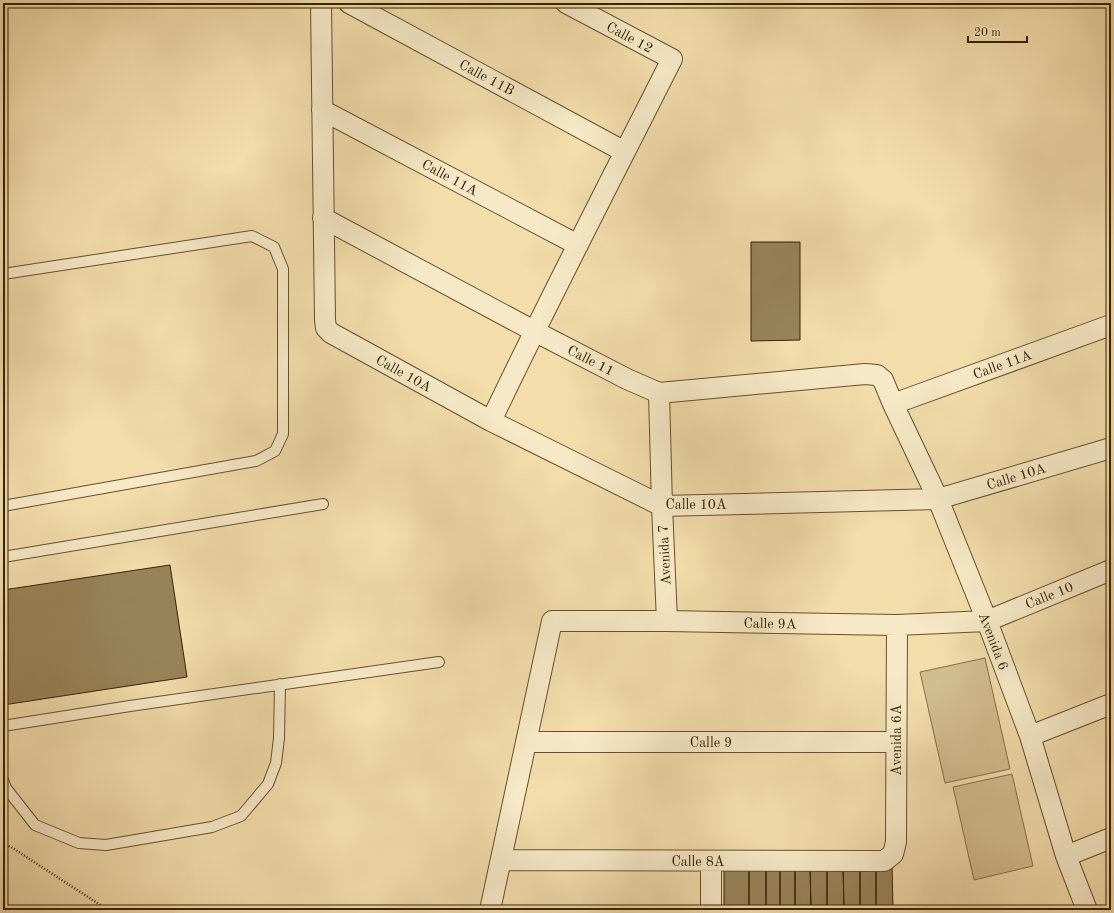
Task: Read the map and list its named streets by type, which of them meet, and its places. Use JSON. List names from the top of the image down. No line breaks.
{"streets":{"street":["Calle 12","Calle 11B","Calle 11A","Calle 11","Calle 10A","Avenida 7","Calle 10","Calle 9A","Avenida 6","Avenida 6A","Calle 9","Calle 8A"]},"crossings":[["Calle 12","Calle 11B"],["Calle 11A","Avenida 6"],["Calle 11","Calle 10A"],["Calle 11","Avenida 7"],["Calle 11","Avenida 6"],["Calle 10A","Avenida 7"],["Calle 10A","Avenida 6"],["Avenida 7","Calle 9A"],["Calle 10","Calle 9A"],["Calle 10","Avenida 6"],["Calle 9A","Avenida 6"],["Calle 9A","Avenida 6A"],["Calle 9A","Calle 9"],["Avenida 6A","Calle 9"],["Avenida 6A","Calle 8A"]],"scale_bar":"20 m"}
